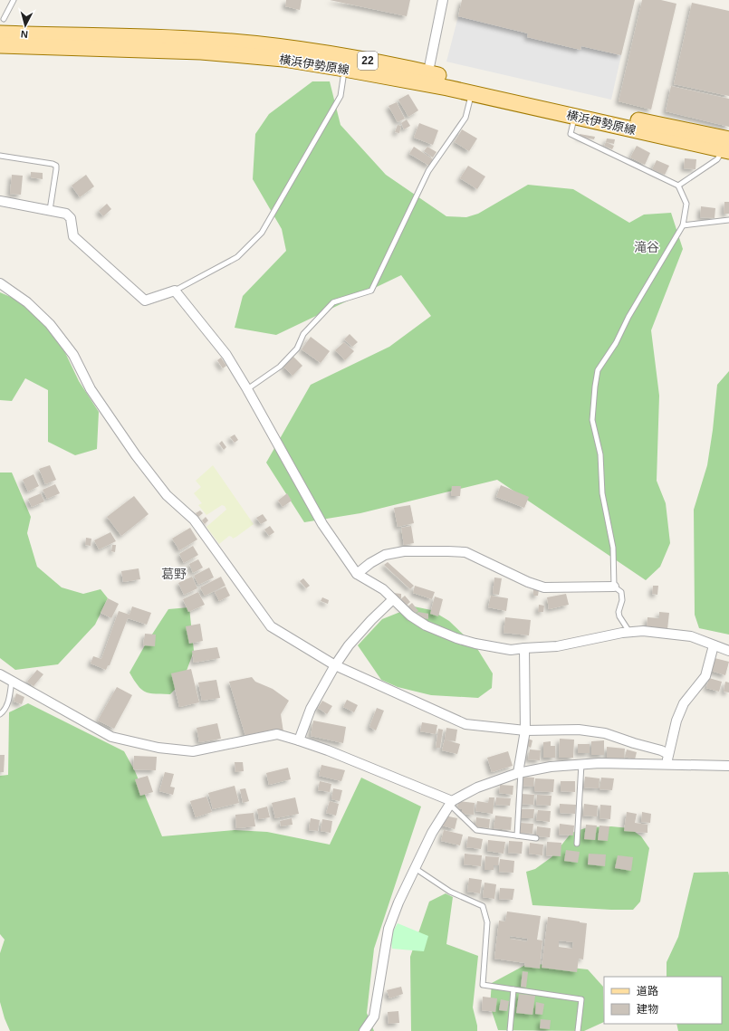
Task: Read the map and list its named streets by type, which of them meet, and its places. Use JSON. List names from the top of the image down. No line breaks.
{"streets":{"main road":["22","横浜伊勢原線"]},"districts":["滝谷","葛野"],"legend":["道路","建物"],"north":"bottom"}
